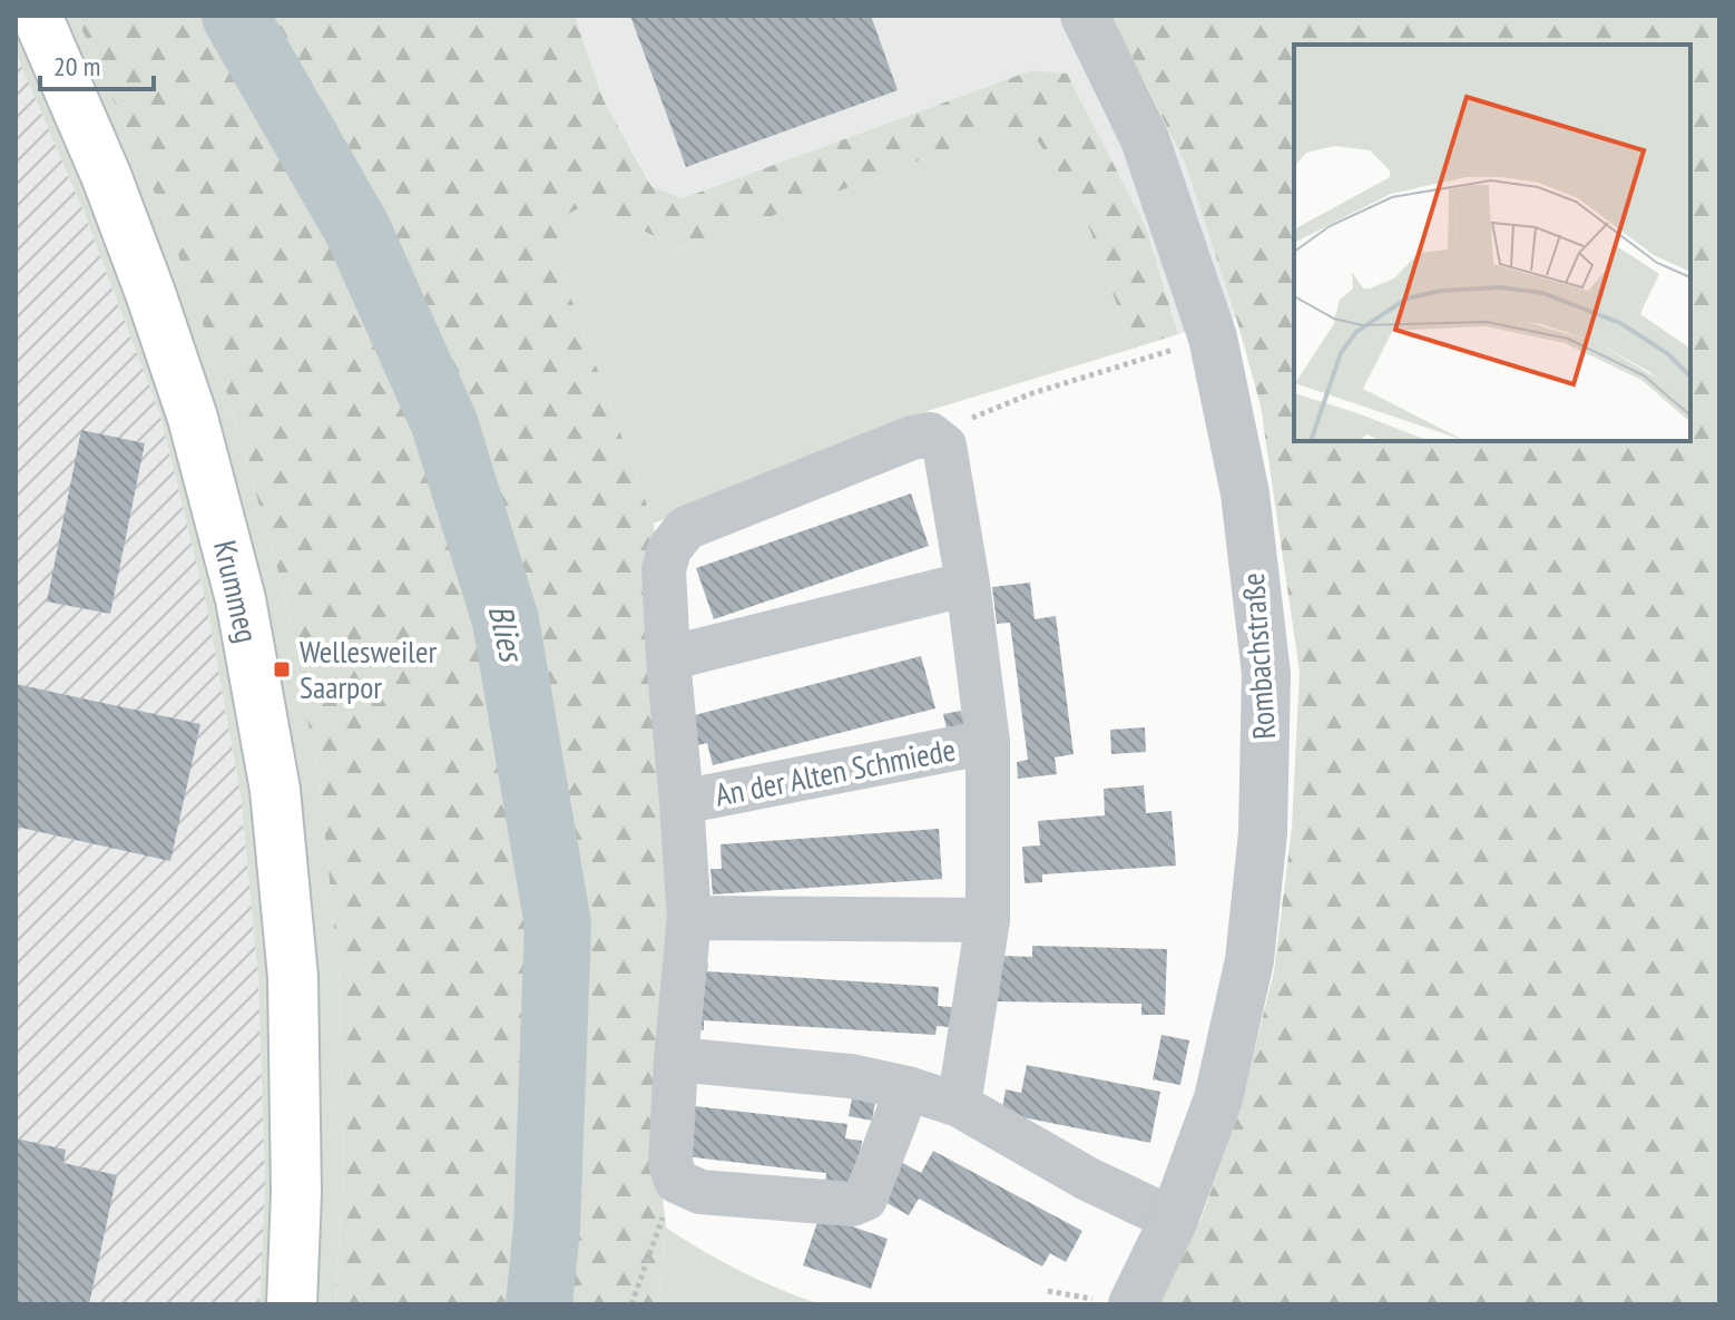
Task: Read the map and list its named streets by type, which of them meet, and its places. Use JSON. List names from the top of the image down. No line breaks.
{"streets":{"main road":["Krummeg"],"street":["Rombachstraße","An der Alten Schmiede"]},"water":["Blies"],"places":{"transit":["Wellesweiler Saarpor"]},"scale_bar":"20 m"}
